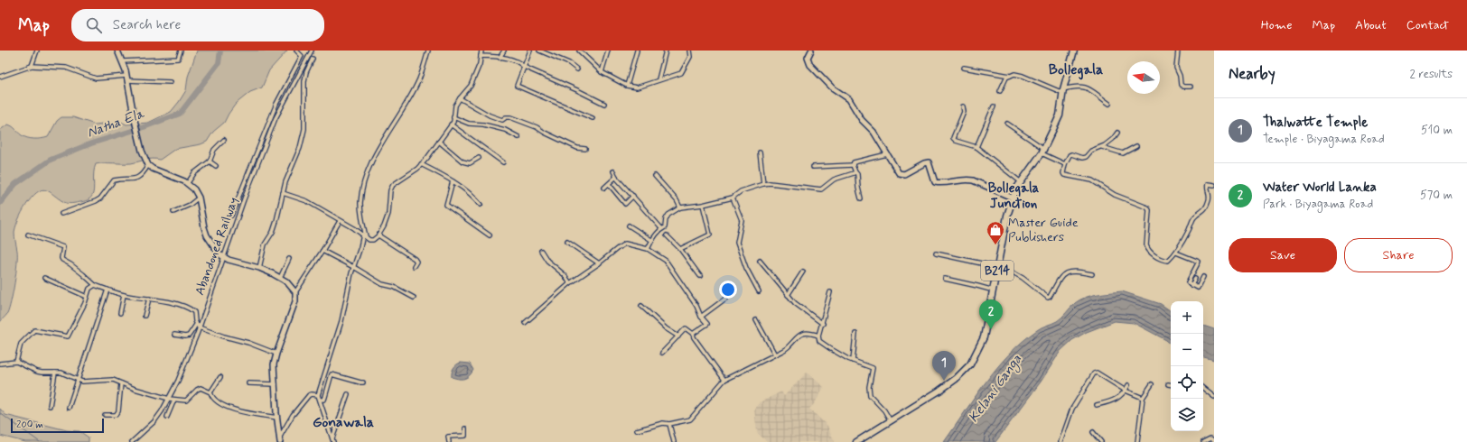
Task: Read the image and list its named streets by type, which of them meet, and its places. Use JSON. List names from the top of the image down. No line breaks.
{"streets":{"main road":["B214"],"street":["Abandoned Railway"]},"districts":["Bollegala","Bollegala Junction","Gonawala"],"water":["Natha Ela","Kelani Ganga"],"places":{"shop":["Master Guide Publishers"]},"scale_bar":"200 m","north":"left","page":{"header":"Map","search":"Search here","nav":["Home","Map","About","Contact"],"heading":["Nearby","2 results"],"list":[{"mark":"1","name":"Thalwatte Temple","note":"Temple · Biyagama Road","value":"510 m"},{"mark":"2","name":"Water World Lanka","note":"Park · Biyagama Road","value":"570 m"}],"buttons":["Save","Share"],"pins":["2","1"],"map_buttons":["+","−"],"scale":"200 m"}}
